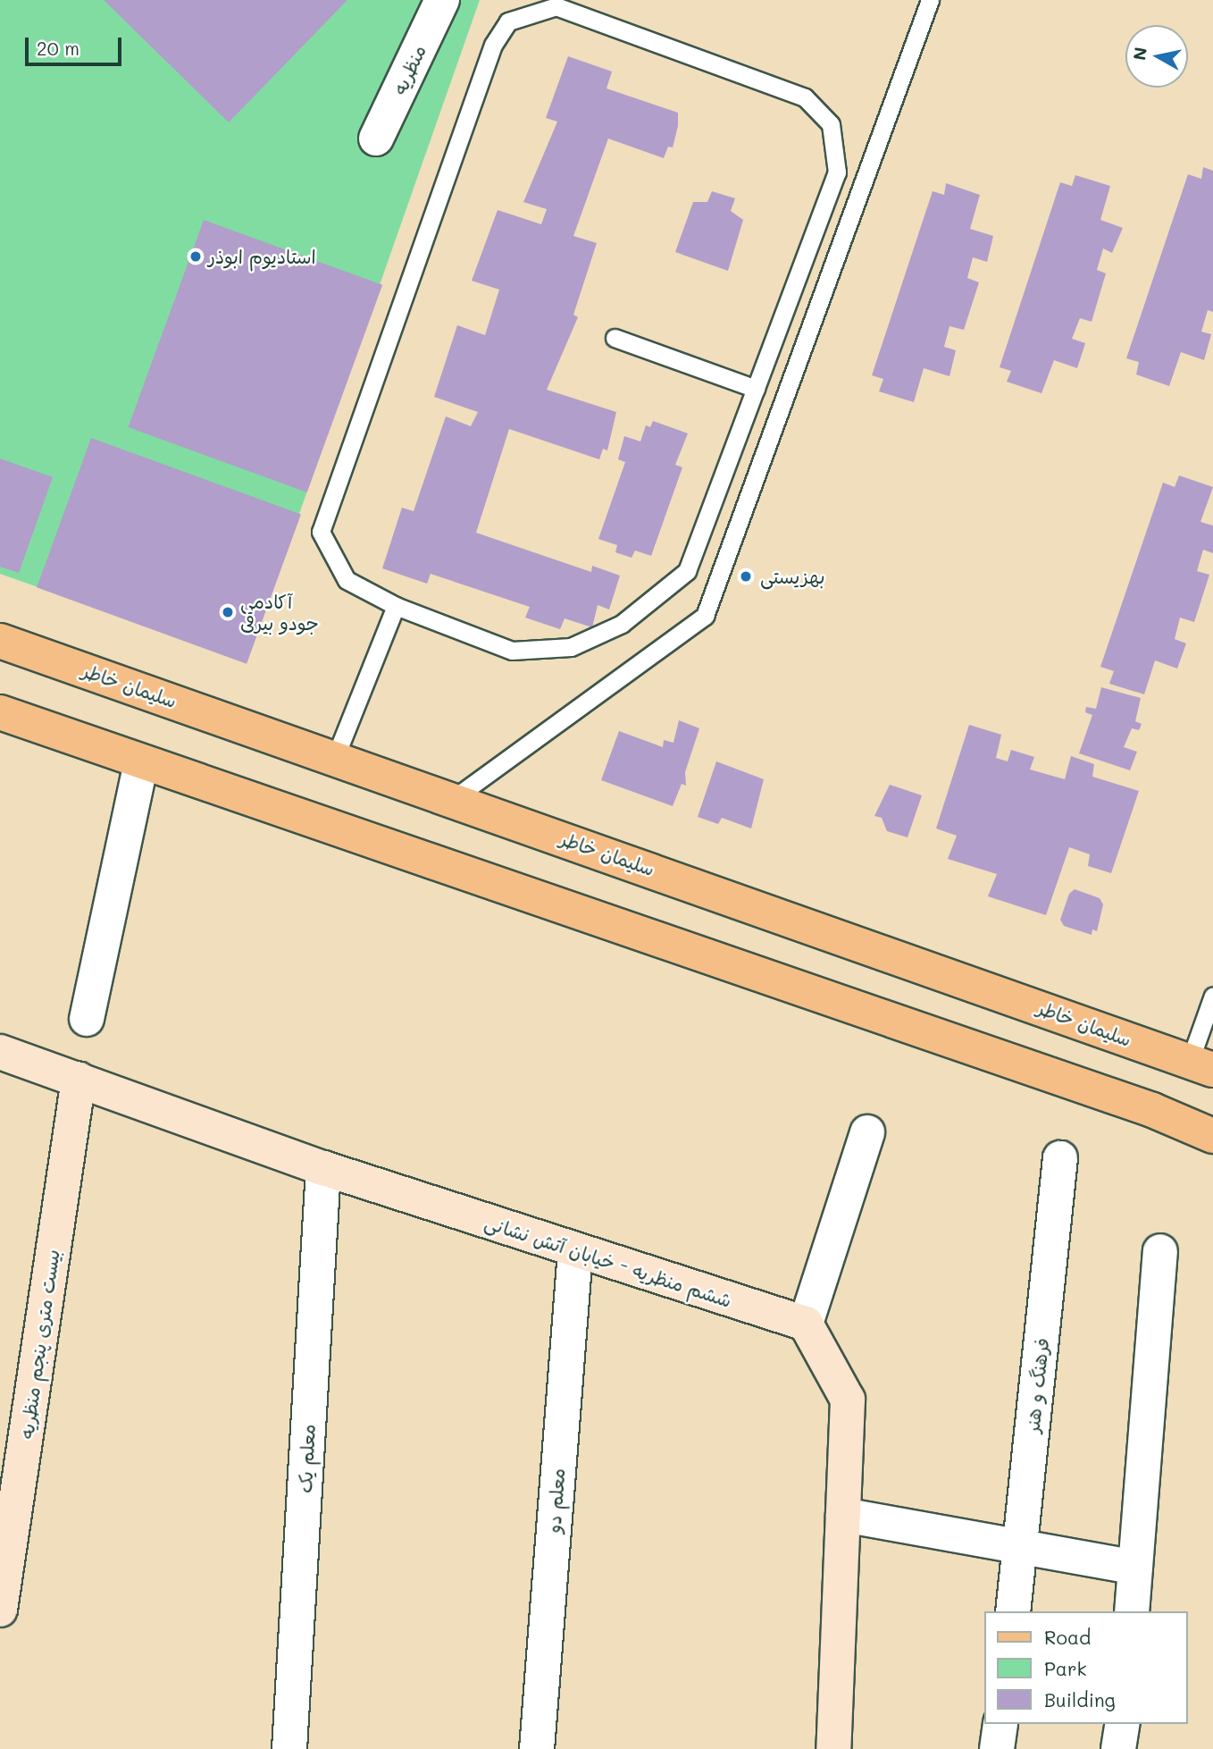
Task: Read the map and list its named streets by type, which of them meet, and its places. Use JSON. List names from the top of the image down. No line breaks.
{"streets":{"main road":["سلیمان خاطر","ششم منظریه - خیابان آتش نشانی","بیست متری پنجم منظریه"],"street":["منظریه","فرهنگ و هنر","معلم یک","معلم دو"]},"crossings":[["ششم منظریه - خیابان آتش نشانی","بیست متری پنجم منظریه"],["ششم منظریه - خیابان آتش نشانی","معلم یک"],["ششم منظریه - خیابان آتش نشانی","معلم دو"]],"places":["استادیوم ابوذر","بهزیستی","آکادمی جودو بیرقی"],"legend":["Road","Park","Building"],"scale_bar":"20 m","north":"left"}
